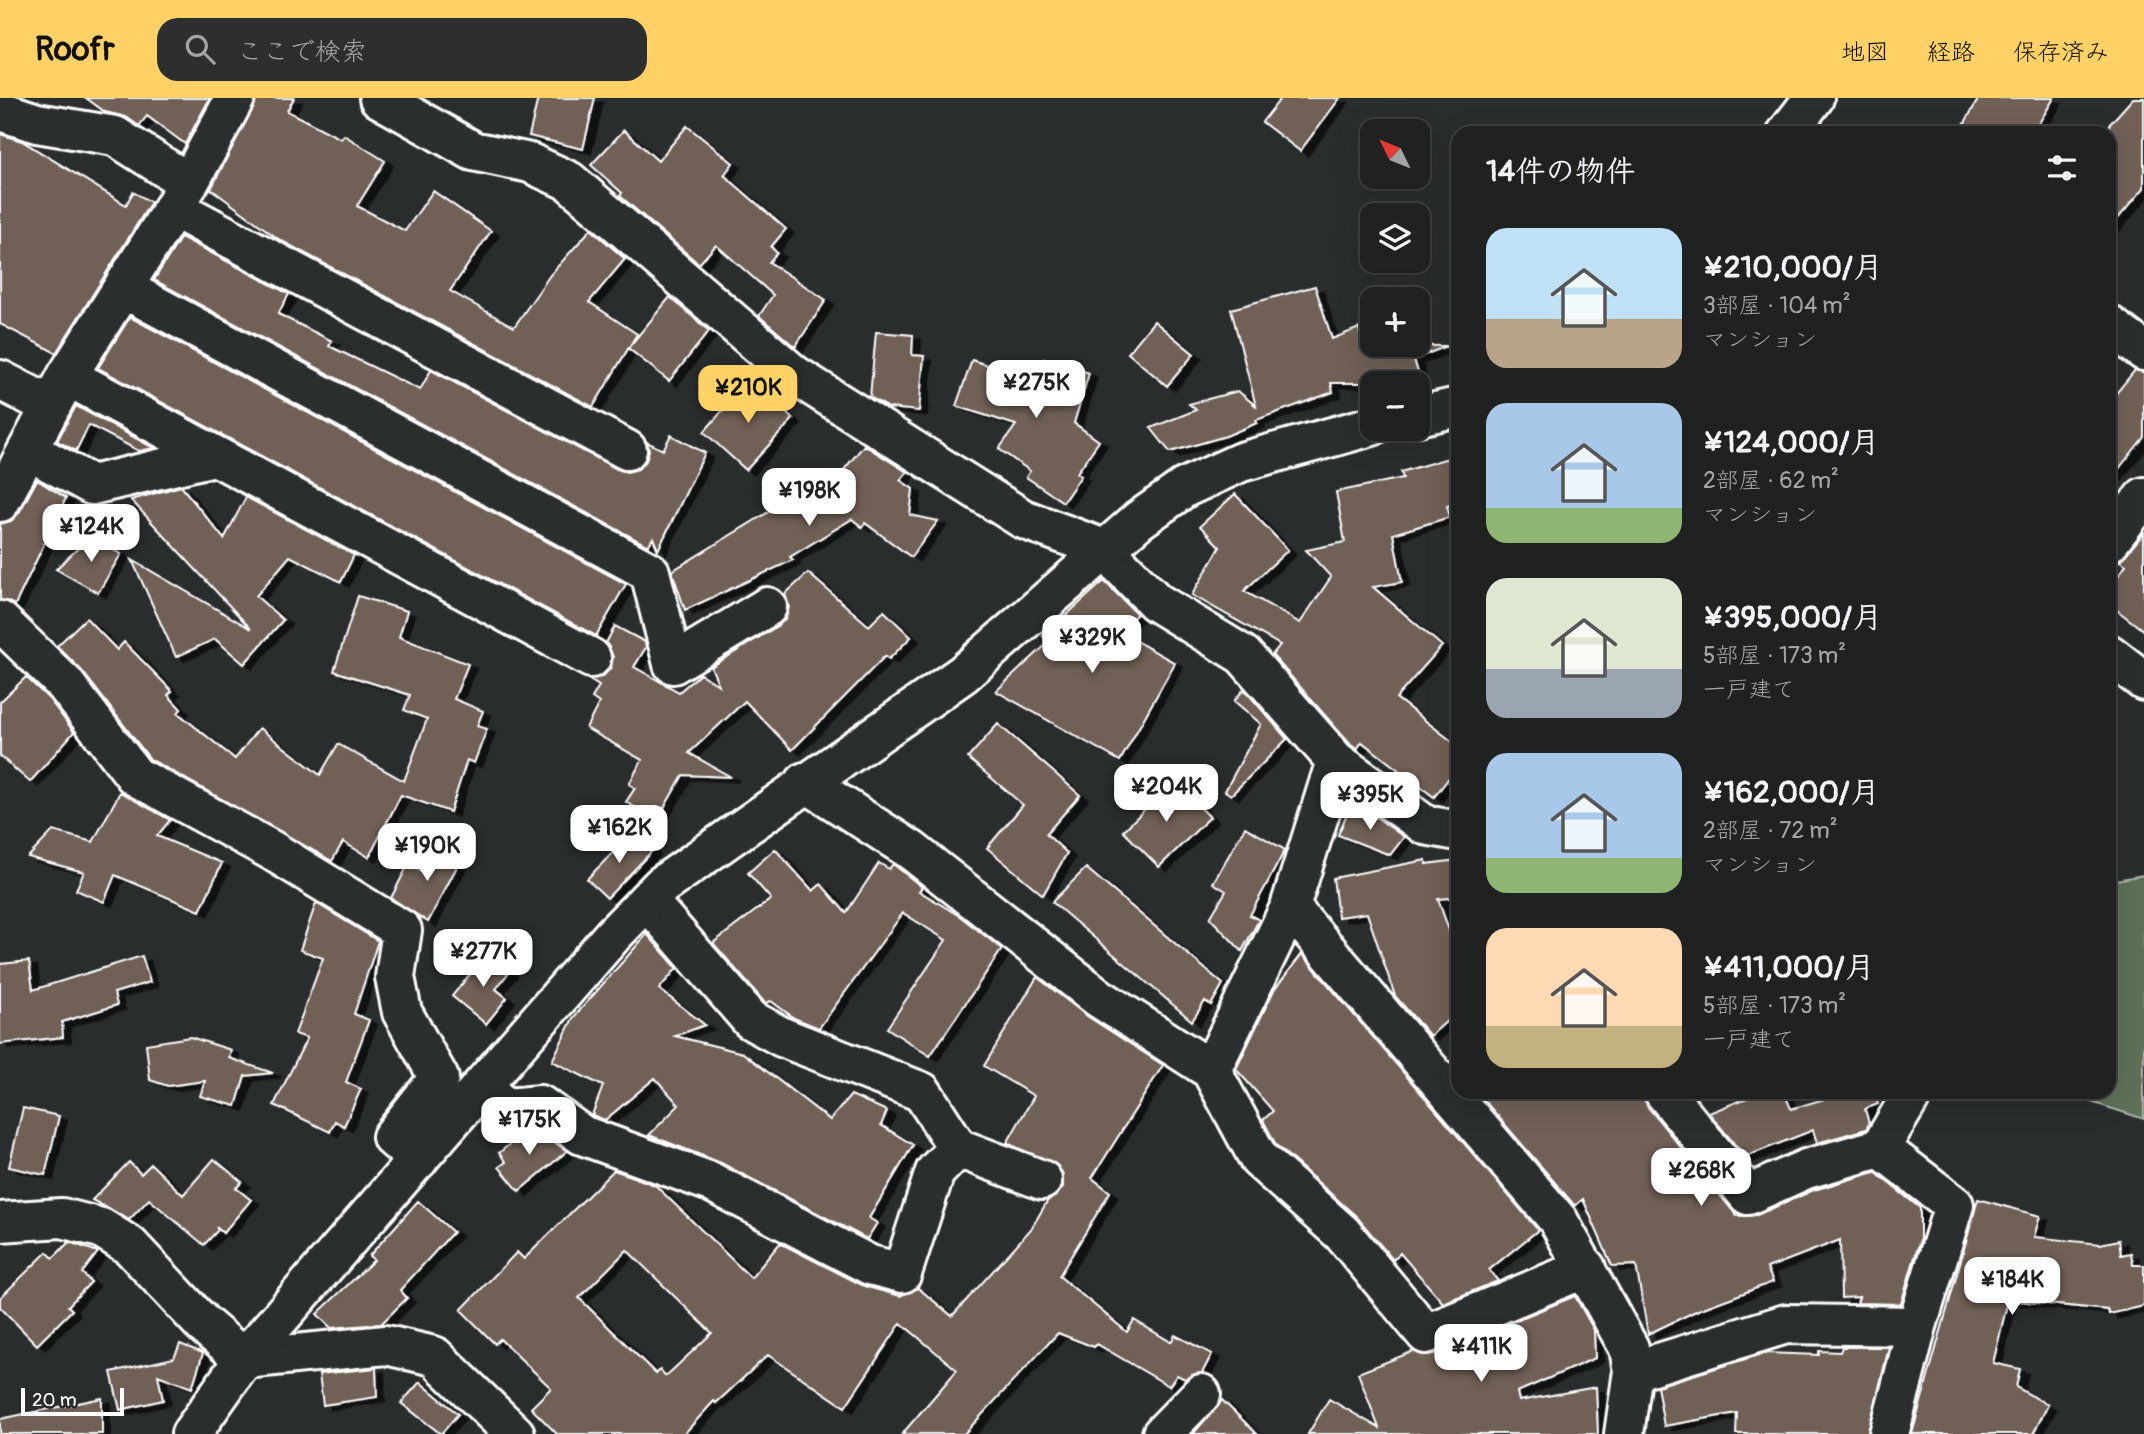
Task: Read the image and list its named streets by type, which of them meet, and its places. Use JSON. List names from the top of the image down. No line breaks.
{"scale_bar":"20 m","north":"top left","page":{"header":"Roofr","search":"ここで検索","nav":["地図","経路","保存済み"],"map_buttons":["+","−"],"heading":"14件の物件","list":[{"name":"¥210,000/月","note":"3部屋 · 104 m² · マンション"},{"name":"¥124,000/月","note":"2部屋 · 62 m² · マンション"},{"name":"¥395,000/月","note":"5部屋 · 173 m² · 一戸建て"},{"name":"¥162,000/月","note":"2部屋 · 72 m² · マンション"},{"name":"¥411,000/月","note":"5部屋 · 173 m² · 一戸建て"}],"price":["¥275K","¥210K","¥198K","¥124K","¥329K","¥204K","¥395K","¥162K","¥190K","¥277K","¥175K","¥268K","¥184K","¥411K"],"scale":"20 m"}}
